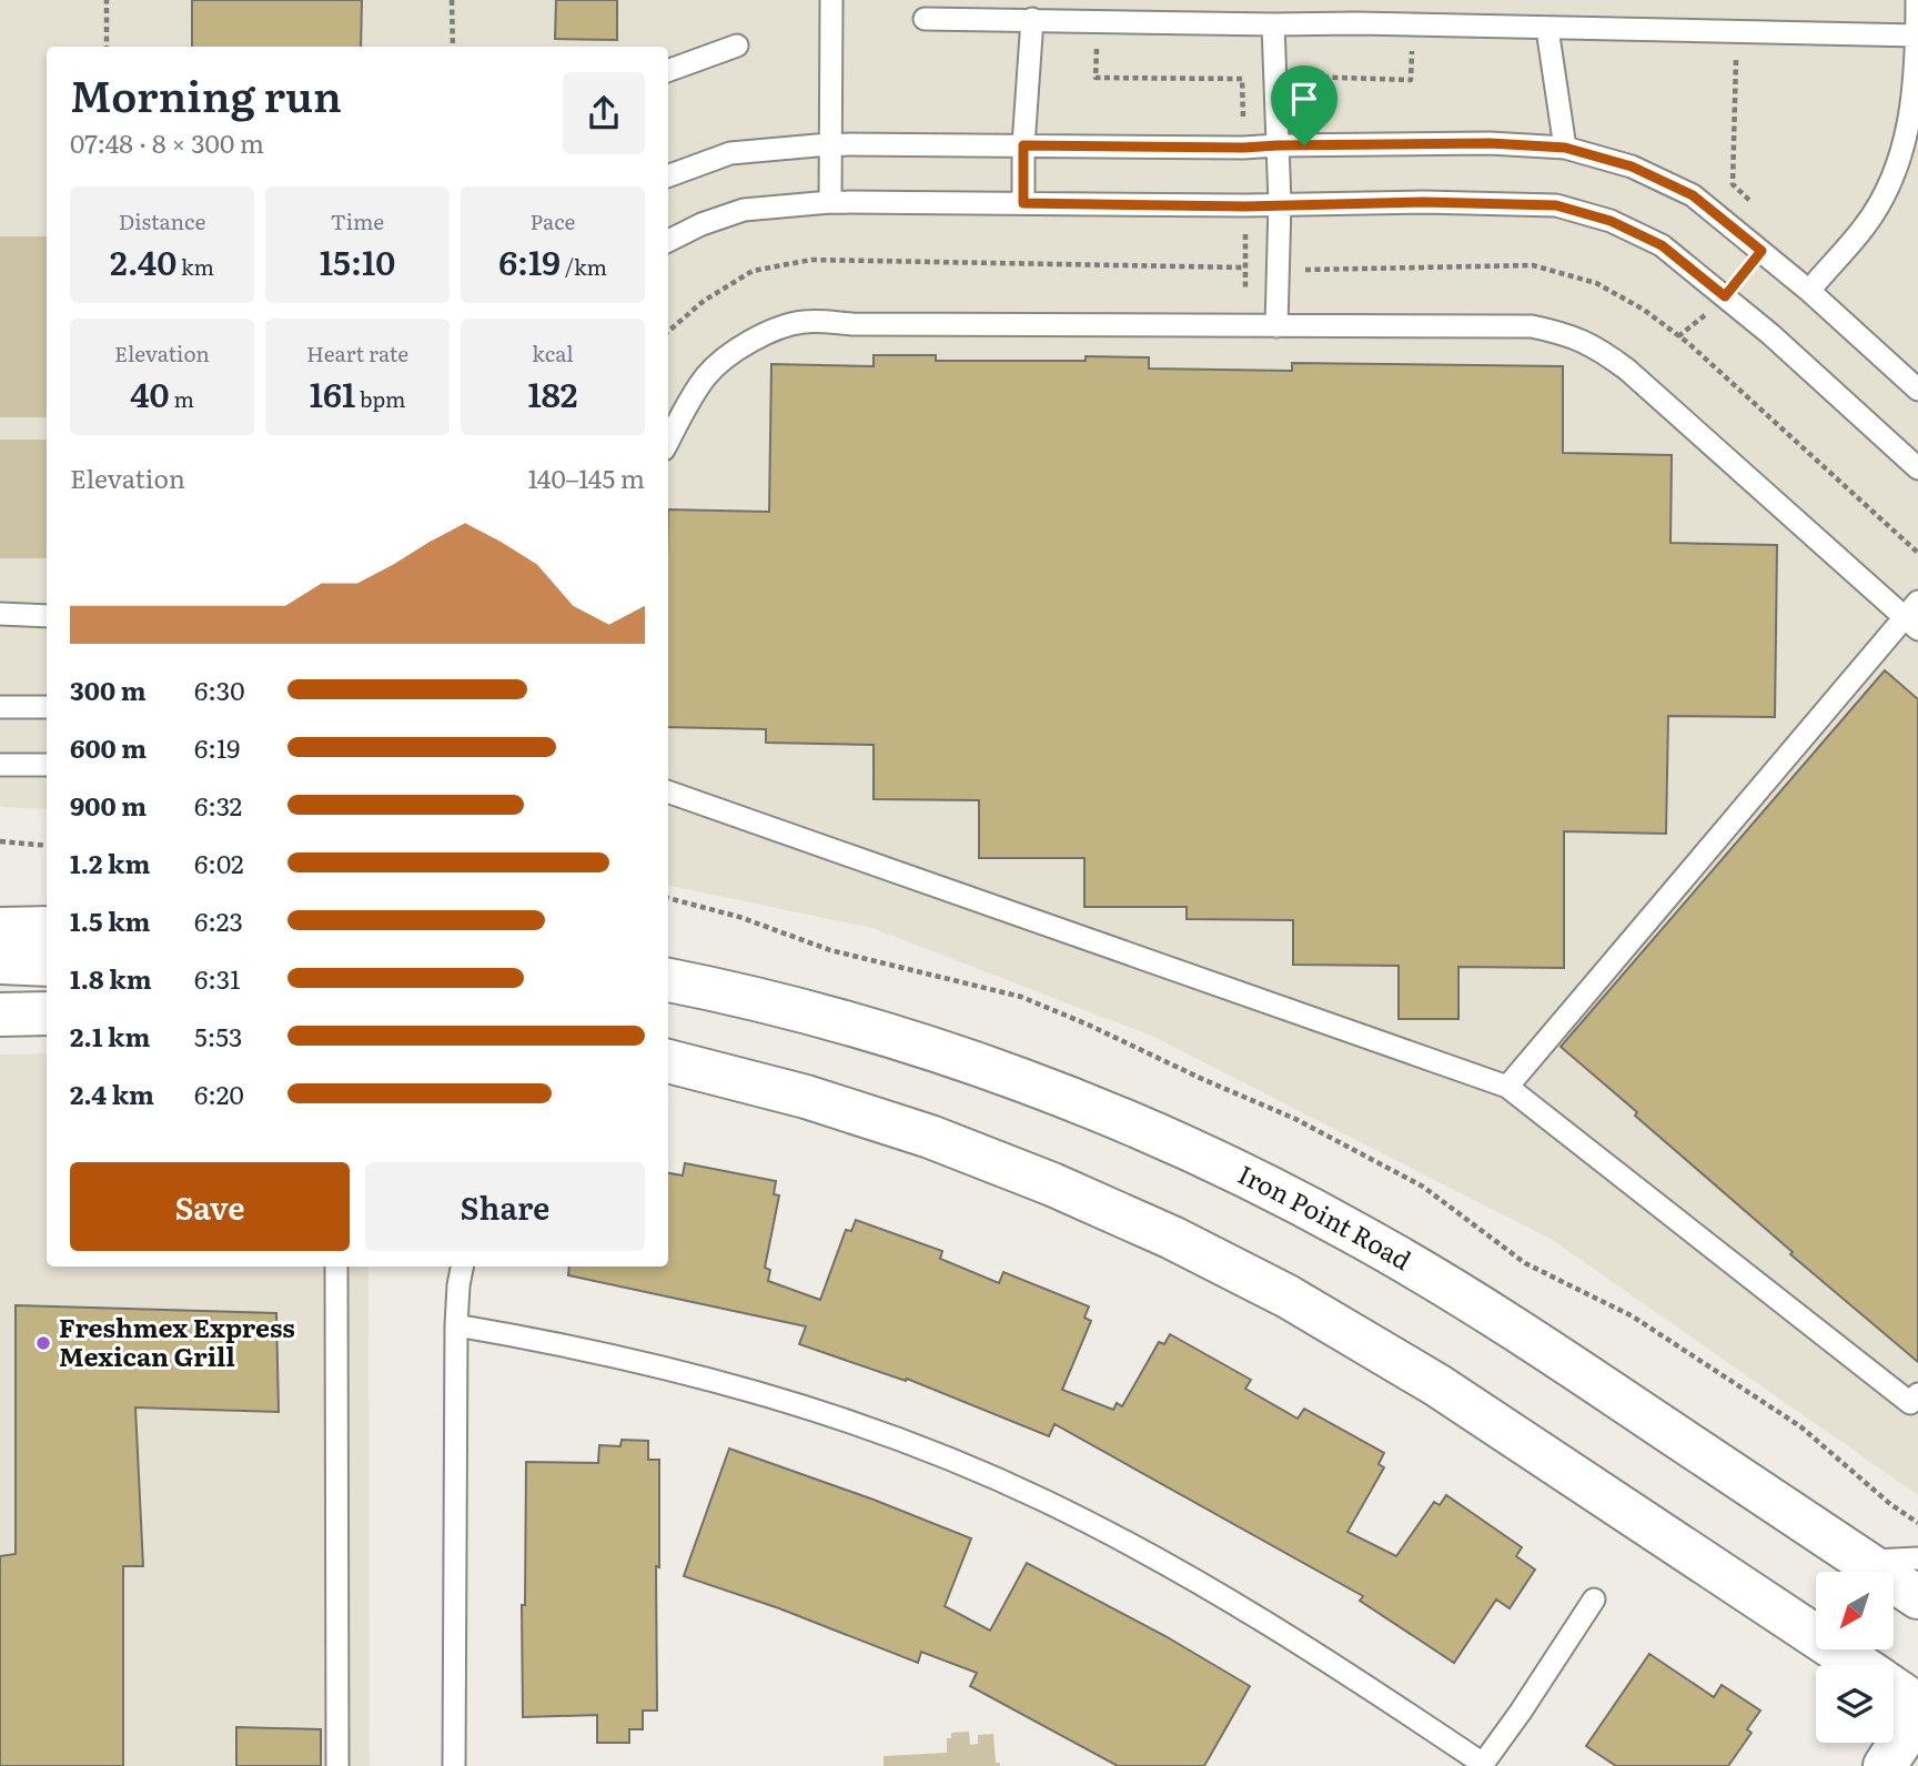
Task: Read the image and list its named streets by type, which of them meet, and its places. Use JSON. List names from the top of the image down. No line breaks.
{"streets":{"main road":["Iron Point Road"]},"places":["Freshmex Express Mexican Grill"],"north":"bottom left","page":{"heading":["Morning run","07:48 · 8 × 300 m"],"stats":[["Distance","2.40 km"],["Time","15:10"],["Pace","6:19 /km"],["Elevation","40 m"],["Heart rate","161 bpm"],["kcal","182"]],"chart":["Elevation","140–145 m"],"list":[{"name":"300 m","note":"6:30"},{"name":"600 m","note":"6:19"},{"name":"900 m","note":"6:32"},{"name":"1.2 km","note":"6:02"},{"name":"1.5 km","note":"6:23"},{"name":"1.8 km","note":"6:31"},{"name":"2.1 km","note":"5:53"},{"name":"2.4 km","note":"6:20"}],"buttons":["Save","Share"]}}
